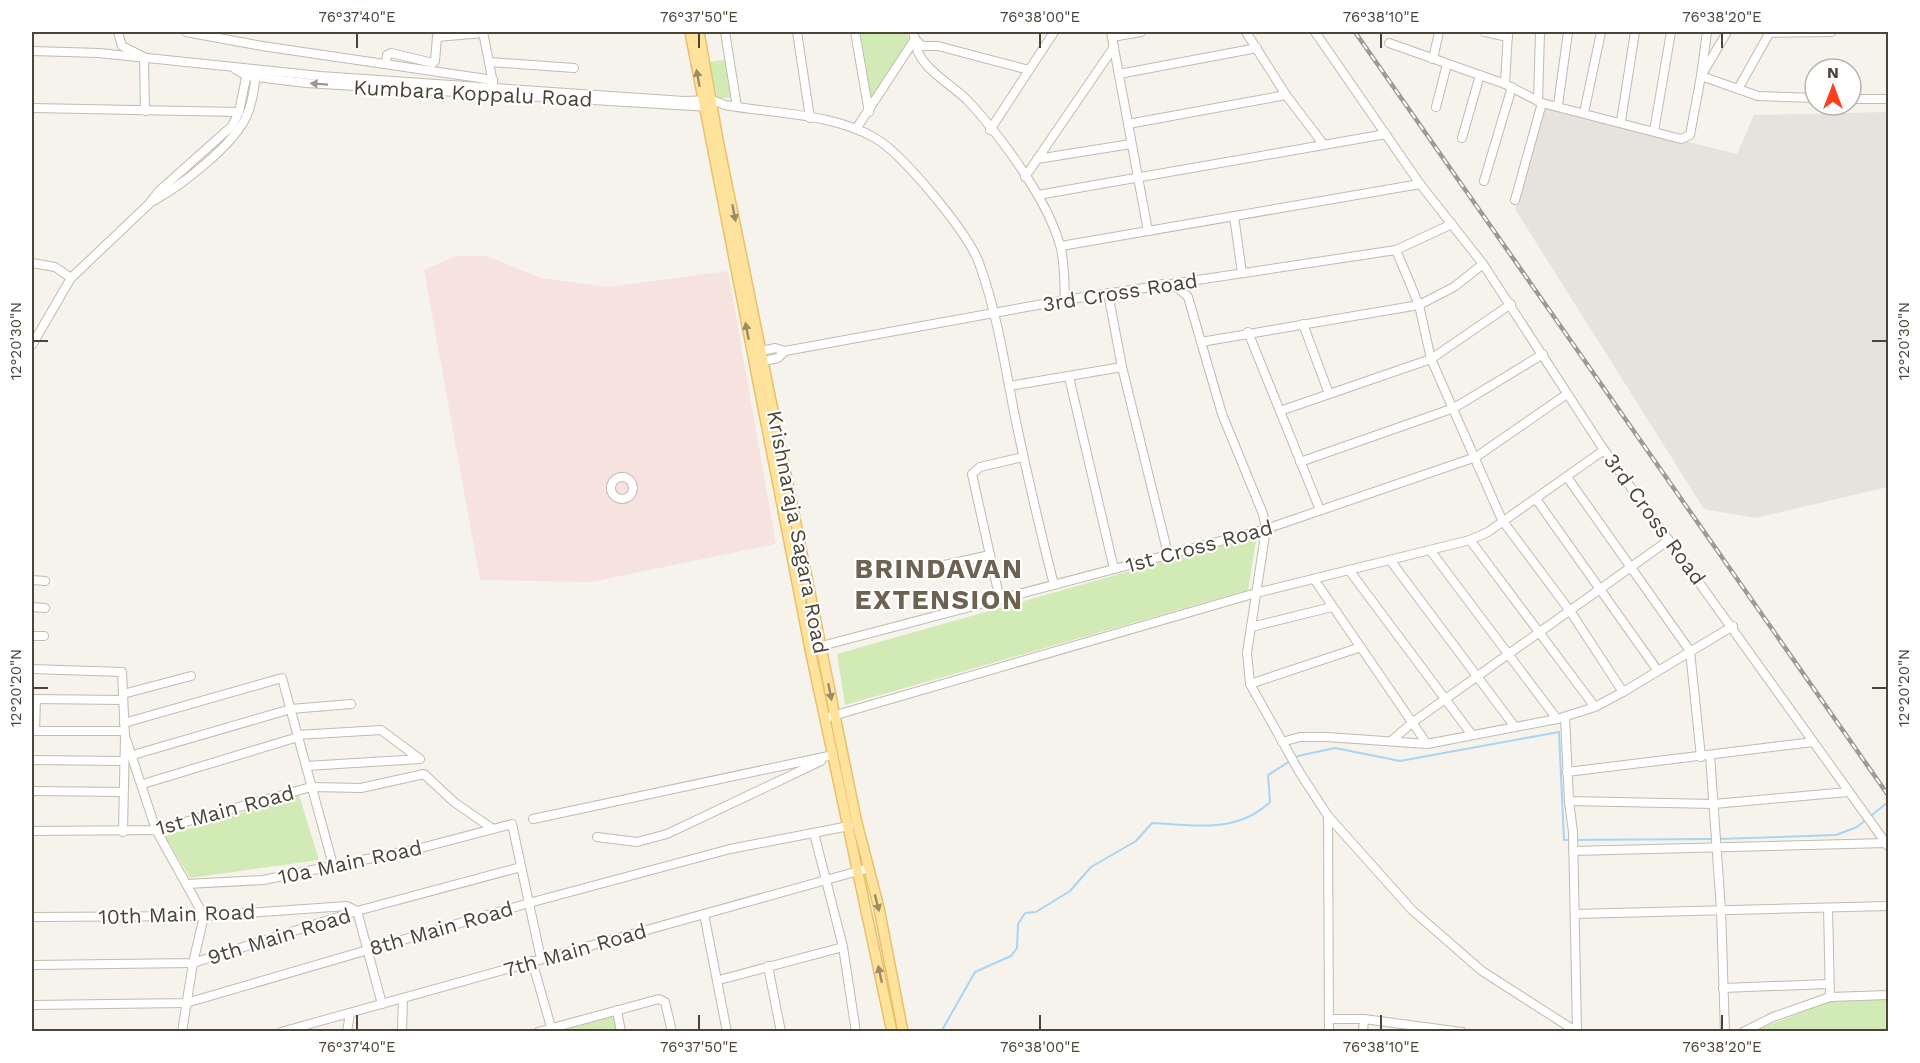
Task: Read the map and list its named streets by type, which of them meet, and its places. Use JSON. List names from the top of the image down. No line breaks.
{"streets":{"main road":["Krishnaraja Sagara Road"],"street":["Kumbara Koppalu Road","3rd Cross Road","1st Cross Road","1st Main Road","10a Main Road","10th Main Road","8th Main Road","9th Main Road","7th Main Road"]},"crossings":[["Kumbara Koppalu Road","3rd Cross Road"],["Kumbara Koppalu Road","Krishnaraja Sagara Road"],["Kumbara Koppalu Road","1st Cross Road"],["3rd Cross Road","Krishnaraja Sagara Road"],["3rd Cross Road","1st Cross Road"],["Krishnaraja Sagara Road","1st Cross Road"],["Krishnaraja Sagara Road","8th Main Road"],["Krishnaraja Sagara Road","7th Main Road"],["1st Main Road","10a Main Road"],["10a Main Road","9th Main Road"],["10th Main Road","9th Main Road"]],"districts":["BRINDAVAN EXTENSION"],"north":"top","coordinates":["76°37'40\"E","76°37'50\"E","76°38'00\"E","76°38'10\"E","76°38'20\"E","12°20'30\"N","12°20'20\"N"]}
